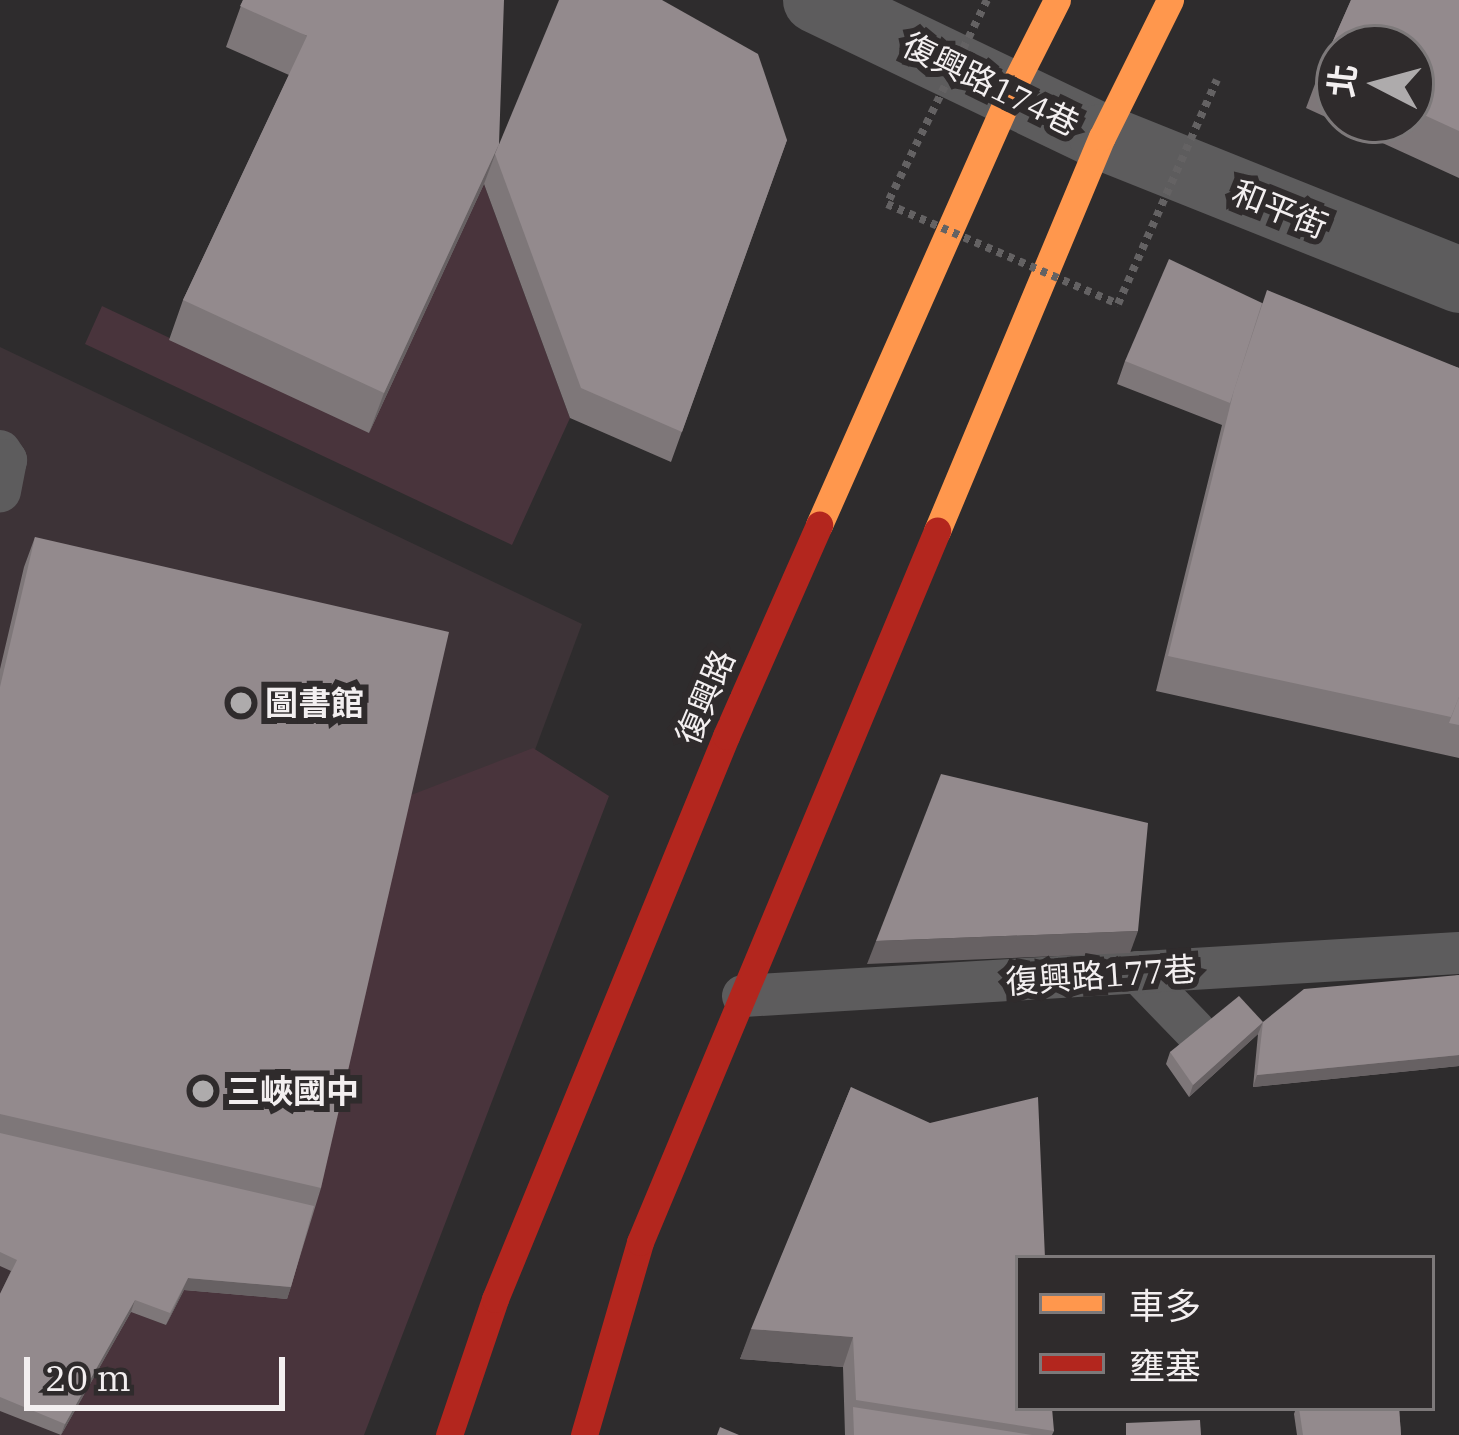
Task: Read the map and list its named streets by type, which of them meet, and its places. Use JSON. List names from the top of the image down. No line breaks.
{"streets":{"main road":["復興路"],"street":["復興路174巷","和平街"],"lane":["復興路177巷"]},"crossings":[["復興路174巷","和平街"],["復興路174巷","復興路"]],"places":["圖書館","三峽國中"],"legend":["車多","壅塞"],"scale_bar":"20 m","north":"left"}
